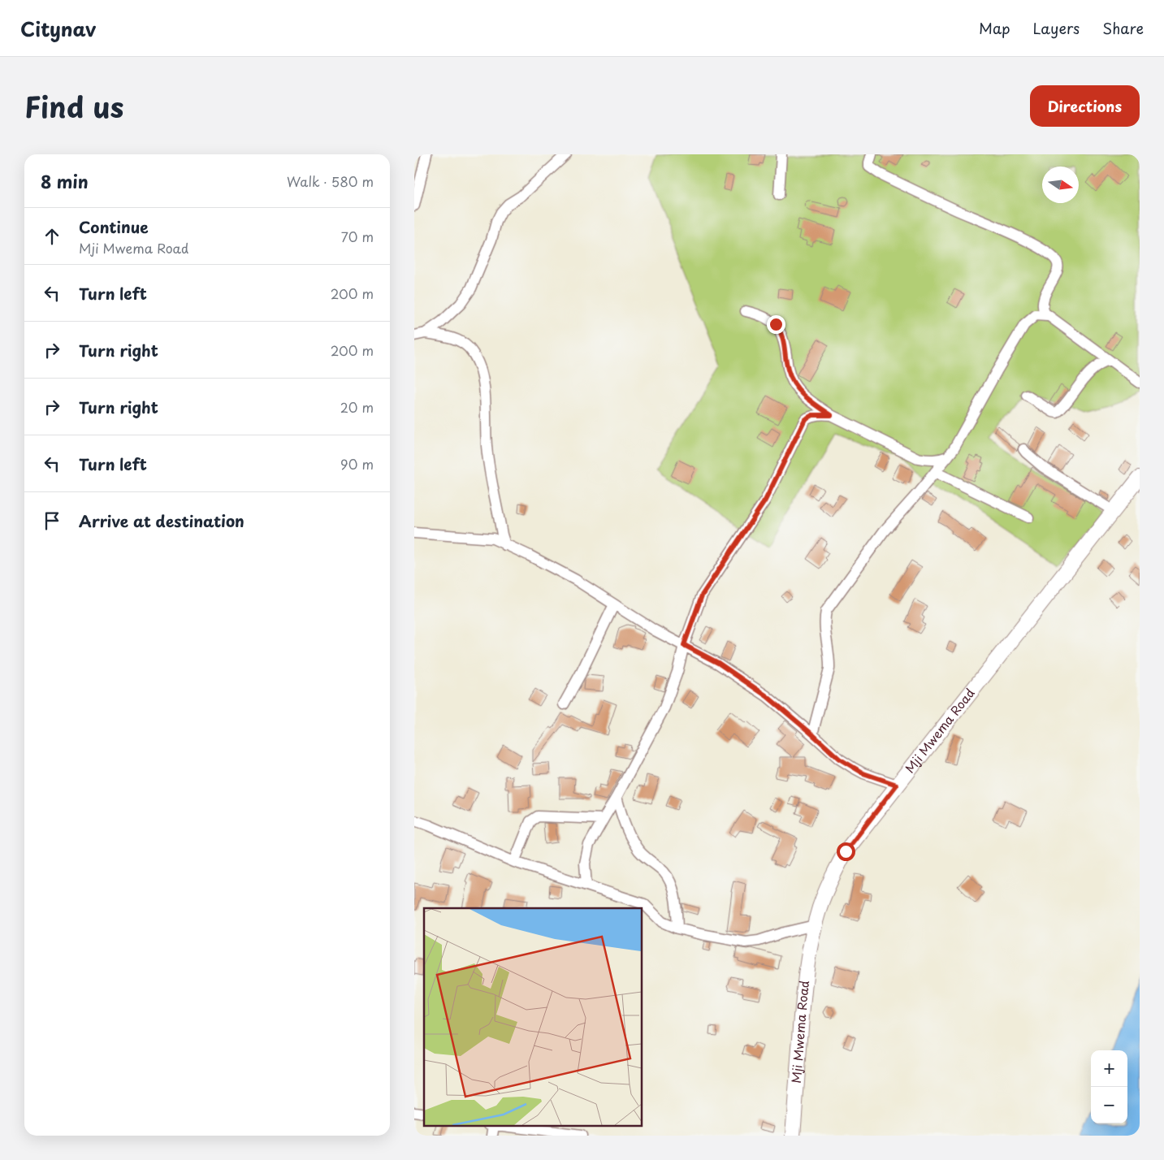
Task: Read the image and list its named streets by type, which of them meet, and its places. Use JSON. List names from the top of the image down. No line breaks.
{"streets":{"main road":["Mji Mwema Road"]},"north":"right","page":{"header":"Citynav","nav":["Map","Layers","Share"],"title":"Find us","buttons":"Directions","heading":["8 min","Walk · 580 m"],"list":[["Continue","Mji Mwema Road","70 m"],["Turn left","200 m"],["Turn right","200 m"],["Turn right","20 m"],["Turn left","90 m"],"Arrive at destination"],"map_buttons":["+","−"]}}
